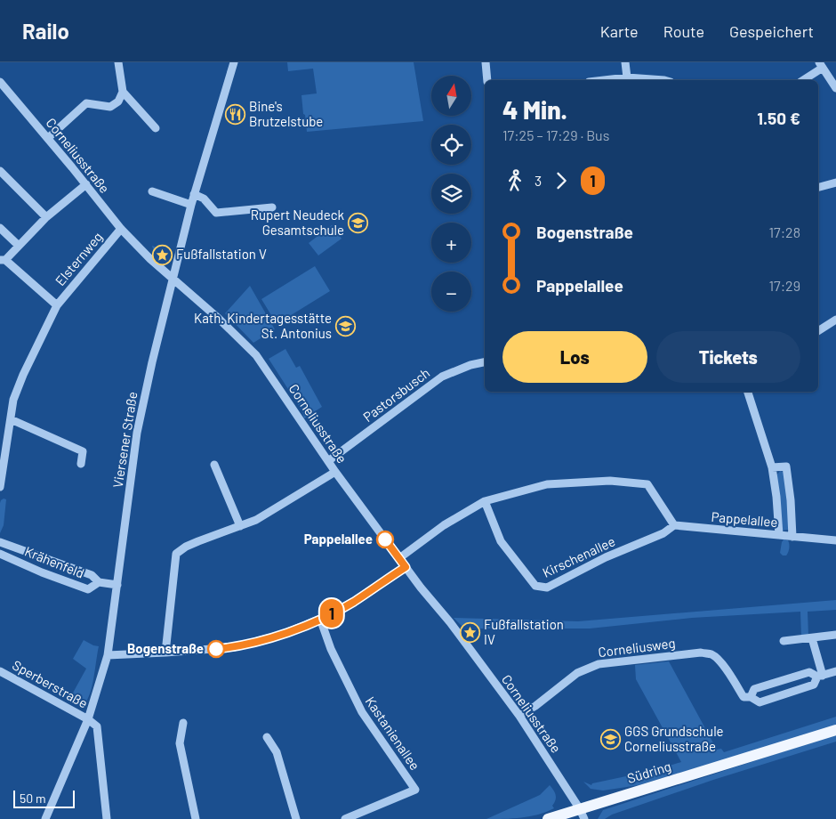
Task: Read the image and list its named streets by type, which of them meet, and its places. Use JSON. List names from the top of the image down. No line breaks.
{"streets":{"main road":["Südring"],"street":["Corneliusstraße","Elsternweg","Pastorsbusch","Viersener Straße","Pappelallee","Kirschenallee","Krähenfeld","Corneliusweg","Sperberstraße","Kastanienallee"]},"crossings":[["Corneliusstraße","Elsternweg"],["Corneliusstraße","Pastorsbusch"],["Corneliusstraße","Viersener Straße"],["Corneliusstraße","Corneliusweg"],["Corneliusstraße","Südring"],["Viersener Straße","Krähenfeld"],["Viersener Straße","Sperberstraße"],["Pappelallee","Kirschenallee"]],"places":{"restaurant":["Bine's Brutzelstube"],"school or university":["Rupert Neudeck Gesamtschule","Kath. Kindertagesstätte St. Antonius","GGS Grundschule Corneliusstraße"],"place":["Fußfallstation V","Fußfallstation IV"],"other":["Pappelallee","Bogenstraße"]},"lines":["bus line 1"],"scale_bar":"50 m","north":"top","page":{"header":"Railo","nav":["Karte","Route","Gespeichert"],"on_map":"1","map_buttons":["+","−"],"heading":["4 Min.","17:25 – 17:29 · Bus","1.50 €"],"legs":["3","1"],"list":[{"name":"Bogenstraße","value":"17:28"},{"name":"Pappelallee","value":"17:29"}],"buttons":["Los","Tickets"],"scale":"50 m"}}
